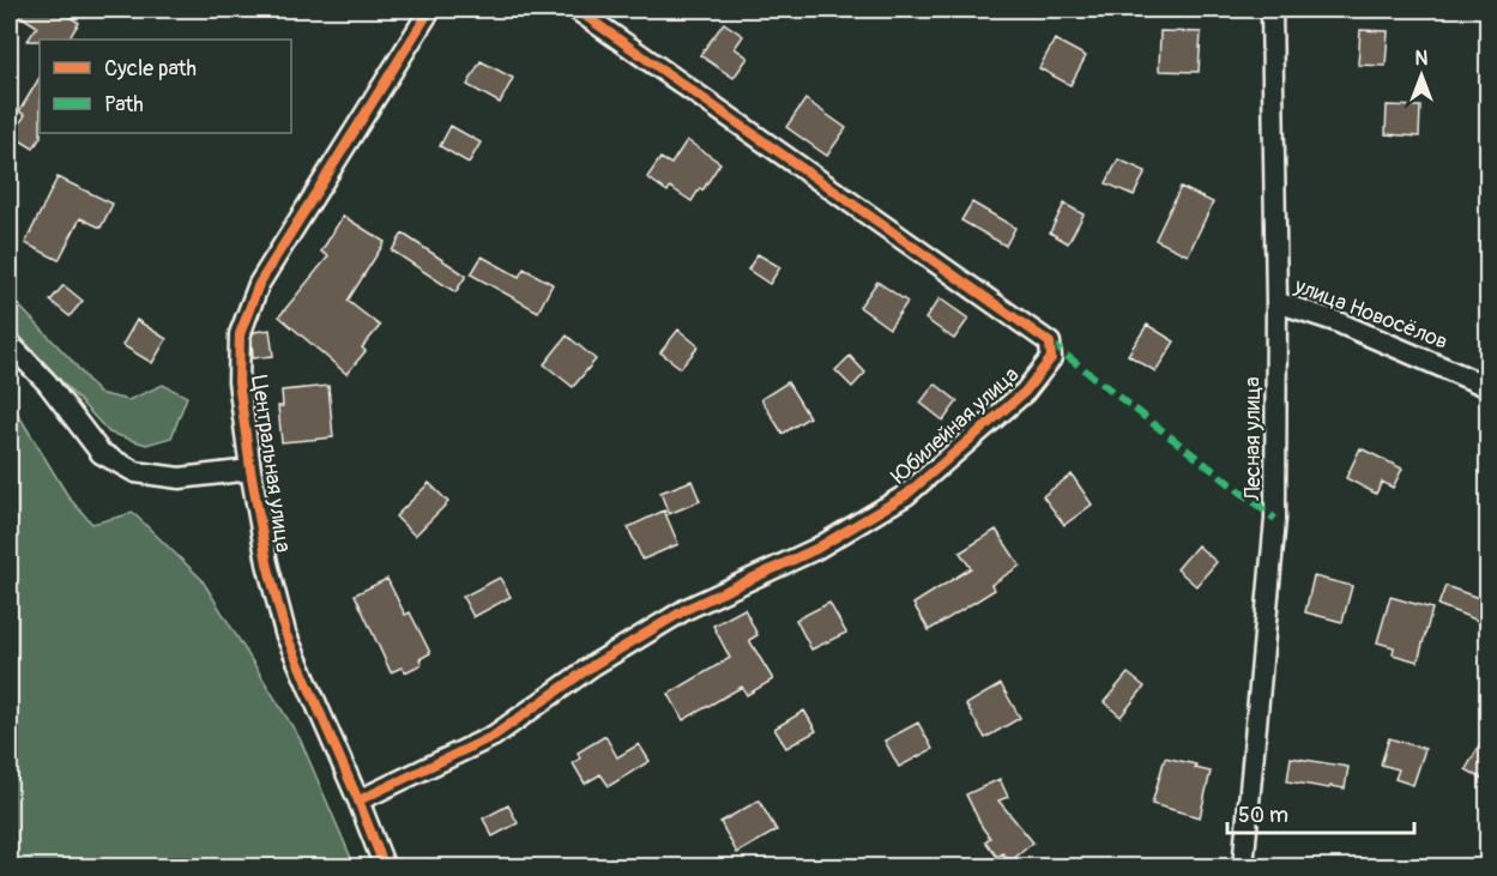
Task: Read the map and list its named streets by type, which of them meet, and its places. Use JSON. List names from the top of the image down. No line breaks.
{"streets":{"street":["улица Новосёлов","Юбилейная улица","Лесная улица","Центральная улица"]},"crossings":[["улица Новосёлов","Лесная улица"],["Юбилейная улица","Центральная улица"]],"legend":["Cycle path","Path"],"scale_bar":"50 m","north":"top"}
